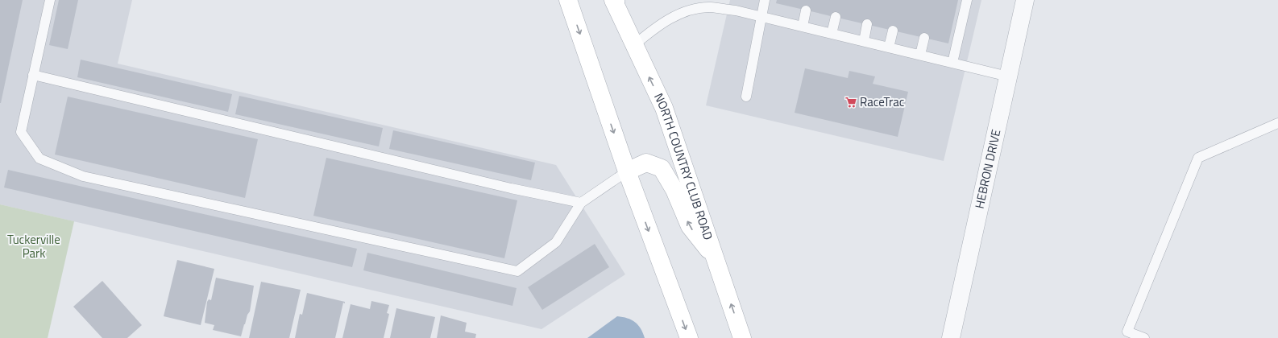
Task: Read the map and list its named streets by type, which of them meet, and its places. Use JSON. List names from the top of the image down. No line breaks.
{"streets":{"main road":["NORTH COUNTRY CLUB ROAD"],"street":["HEBRON DRIVE"]},"parks":["Tuckerville Park"],"places":{"supermarket":["RaceTrac"]}}
